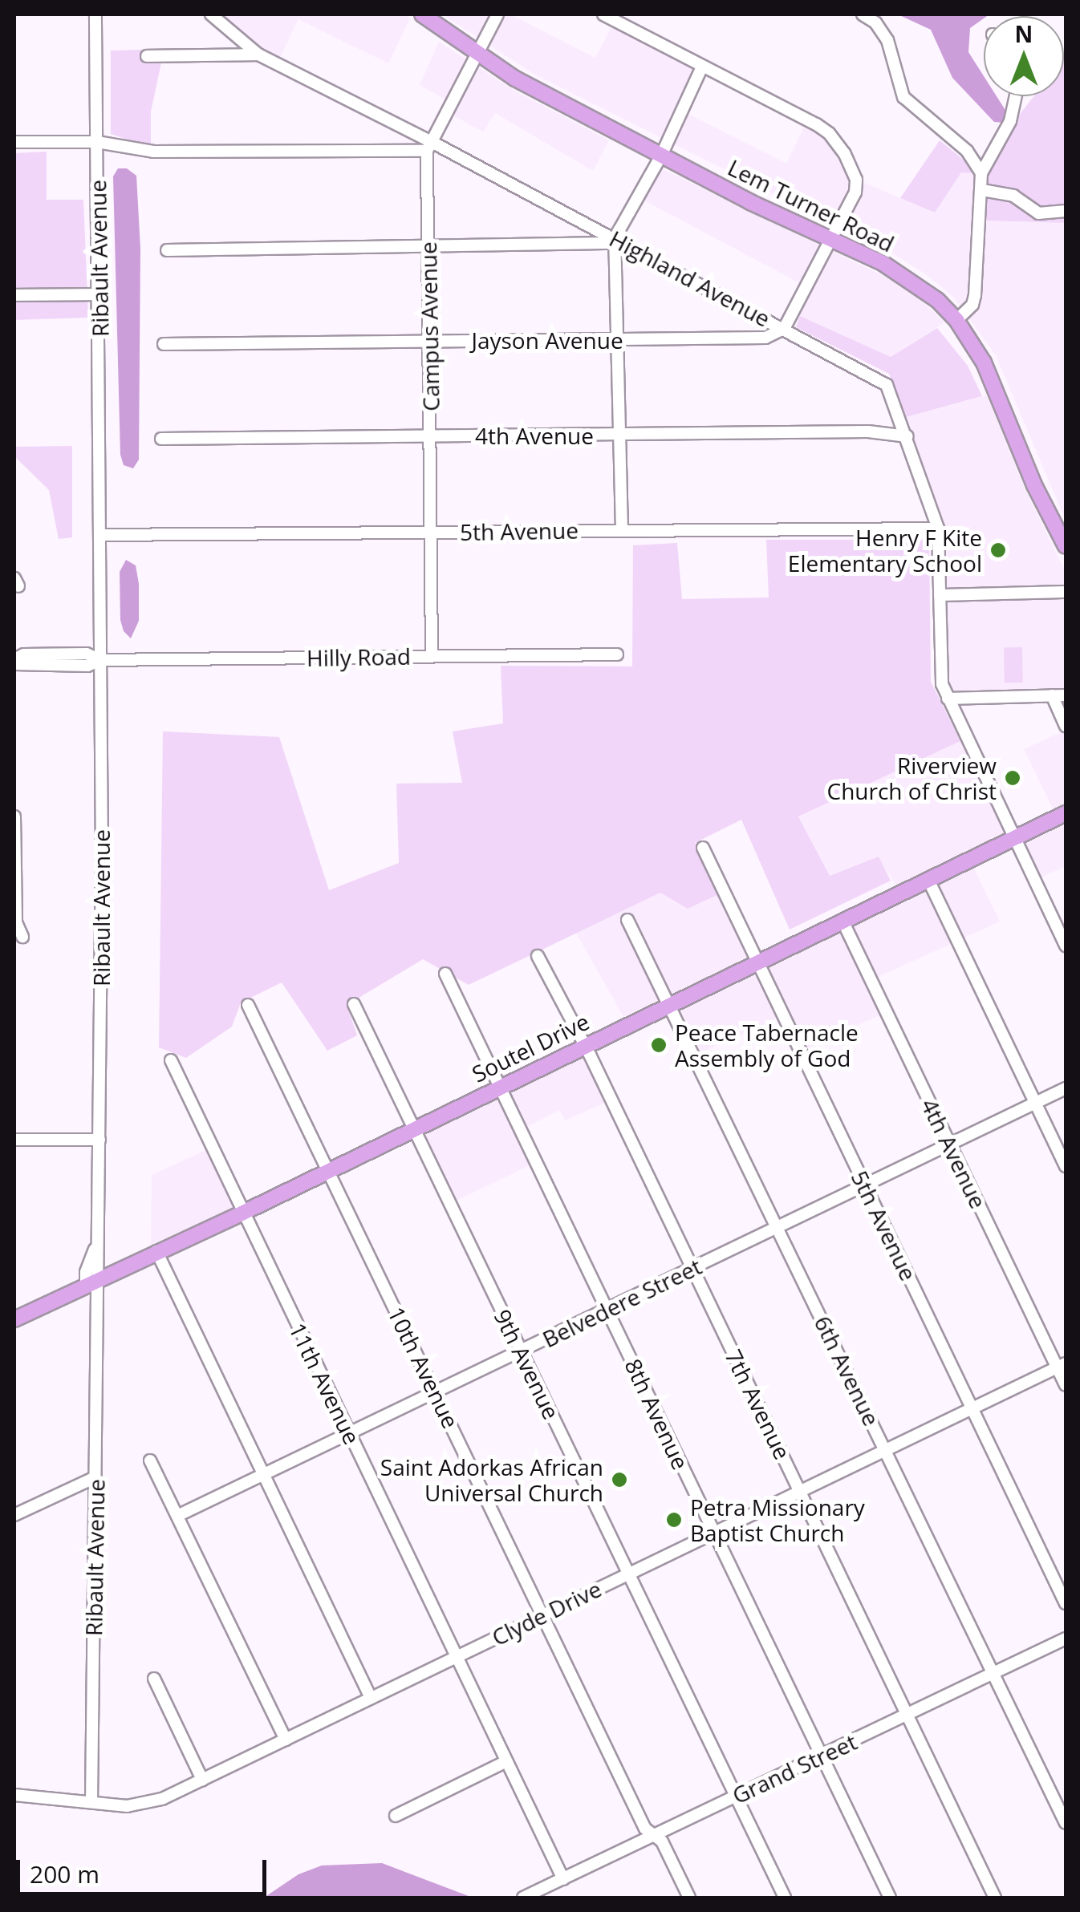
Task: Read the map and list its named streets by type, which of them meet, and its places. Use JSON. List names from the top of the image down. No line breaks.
{"streets":{"main road":["Lem Turner Road","Soutel Drive"],"street":["Ribault Avenue","Highland Avenue","Campus Avenue","Jayson Avenue","4th Avenue","5th Avenue","Hilly Road","Belvedere Street","9th Avenue","10th Avenue","6th Avenue","11th Avenue","7th Avenue","8th Avenue","Clyde Drive","Grand Street"]},"crossings":[["Lem Turner Road","Campus Avenue"],["Ribault Avenue","5th Avenue"],["Ribault Avenue","Hilly Road"],["Ribault Avenue","Soutel Drive"],["Ribault Avenue","Clyde Drive"],["Highland Avenue","Campus Avenue"],["Highland Avenue","Jayson Avenue"],["Highland Avenue","4th Avenue"],["Highland Avenue","5th Avenue"],["Highland Avenue","Soutel Drive"],["Campus Avenue","Jayson Avenue"],["Campus Avenue","4th Avenue"],["Campus Avenue","5th Avenue"],["Campus Avenue","Hilly Road"],["4th Avenue","Soutel Drive"],["4th Avenue","Belvedere Street"],["4th Avenue","Clyde Drive"],["5th Avenue","Soutel Drive"],["5th Avenue","Belvedere Street"],["5th Avenue","Clyde Drive"],["Soutel Drive","9th Avenue"],["Soutel Drive","10th Avenue"],["Soutel Drive","6th Avenue"],["Soutel Drive","11th Avenue"],["Soutel Drive","7th Avenue"],["Soutel Drive","8th Avenue"],["Belvedere Street","9th Avenue"],["Belvedere Street","10th Avenue"],["Belvedere Street","6th Avenue"],["Belvedere Street","11th Avenue"],["Belvedere Street","7th Avenue"],["Belvedere Street","8th Avenue"],["9th Avenue","Clyde Drive"],["9th Avenue","Grand Street"],["10th Avenue","Clyde Drive"],["10th Avenue","Grand Street"],["6th Avenue","Clyde Drive"],["6th Avenue","Grand Street"],["11th Avenue","Clyde Drive"],["11th Avenue","Grand Street"],["7th Avenue","Clyde Drive"],["7th Avenue","Grand Street"],["8th Avenue","Clyde Drive"],["8th Avenue","Grand Street"]],"places":["Henry F Kite Elementary School","Riverview Church of Christ","Peace Tabernacle Assembly of God","Saint Adorkas African Universal Church","Petra Missionary Baptist Church"],"scale_bar":"200 m","north":"top"}
